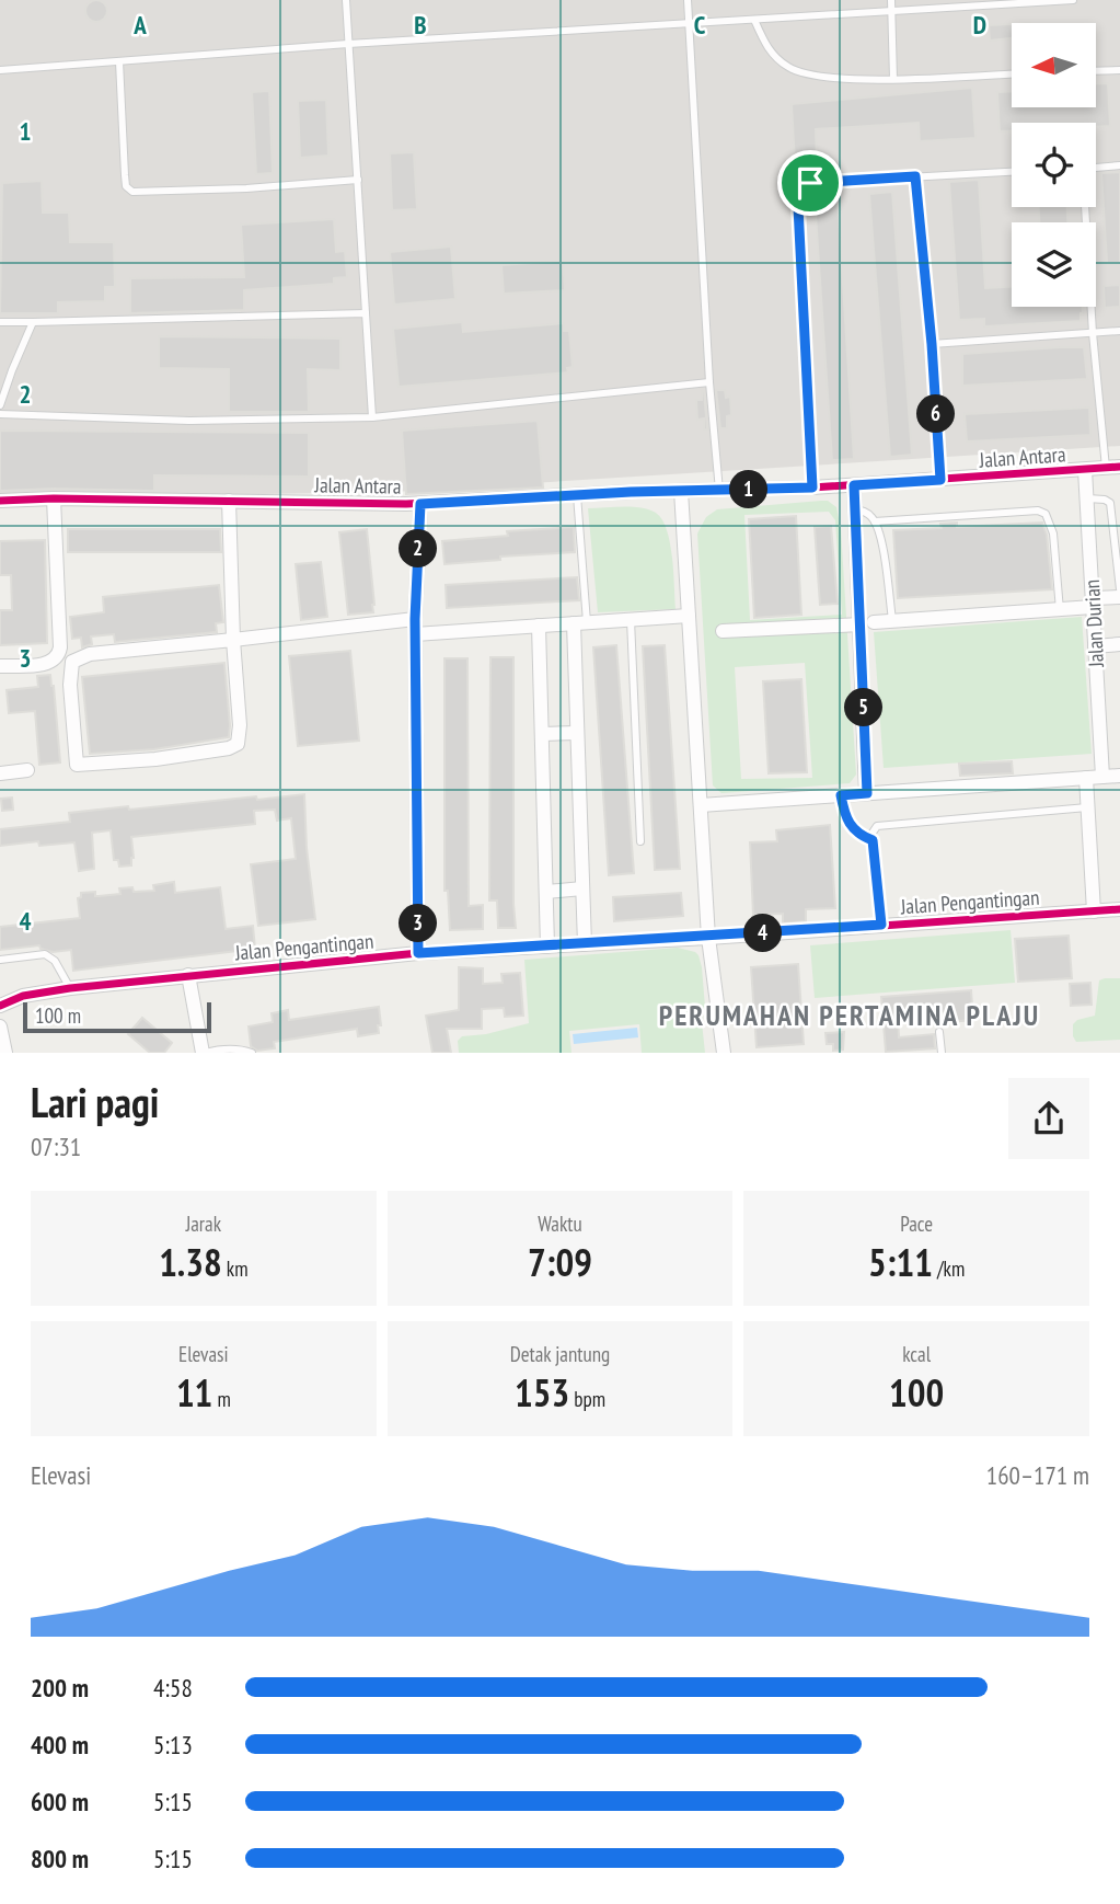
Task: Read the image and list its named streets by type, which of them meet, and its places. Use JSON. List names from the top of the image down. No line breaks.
{"streets":{"street":["Jalan Antara","Jalan Durian","Jalan Pengantingan"]},"crossings":[["Jalan Antara","Jalan Durian"]],"districts":["PERUMAHAN PERTAMINA PLAJU"],"scale_bar":"100 m","north":"left","page":{"pins":["6","1","2","5","3","4"],"scale":"100 m","heading":["Lari pagi","07:31"],"stats":[["Jarak","1.38 km"],["Waktu","7:09"],["Pace","5:11 /km"],["Elevasi","11 m"],["Detak jantung","153 bpm"],["kcal","100"]],"chart":["Elevasi","160–171 m"],"list":[{"name":"200 m","note":"4:58"},{"name":"400 m","note":"5:13"},{"name":"600 m","note":"5:15"},{"name":"800 m","note":"5:15"}]},"grid":{"columns":["A","B","C","D"],"rows":["1","2","3","4"]}}
